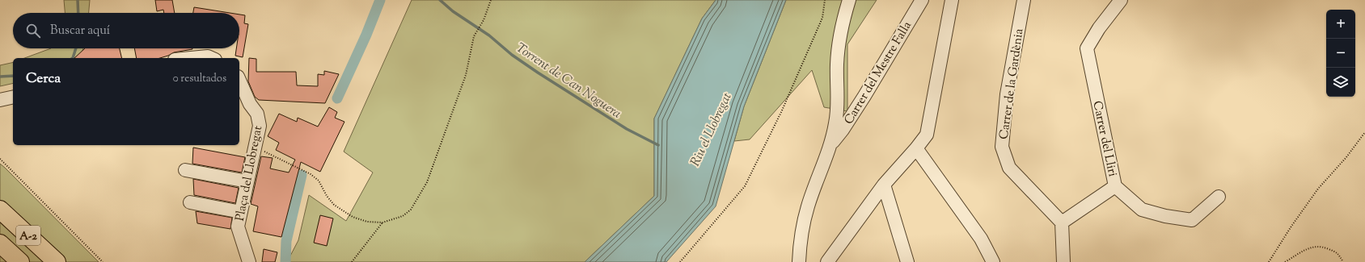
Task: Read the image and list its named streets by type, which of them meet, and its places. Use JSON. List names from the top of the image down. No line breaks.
{"streets":{"highway":["A-2"],"street":["Carrer del Mestre Falla","Carrer de la Gardènia","Carrer del Lliri","Plaça del Llobregat"]},"water":["Torrent de Can Noguera","Riu el Llobregat"],"page":{"map_buttons":["+","−"],"search":"Buscar aquí","heading":["Cerca","0 resultados"]}}
